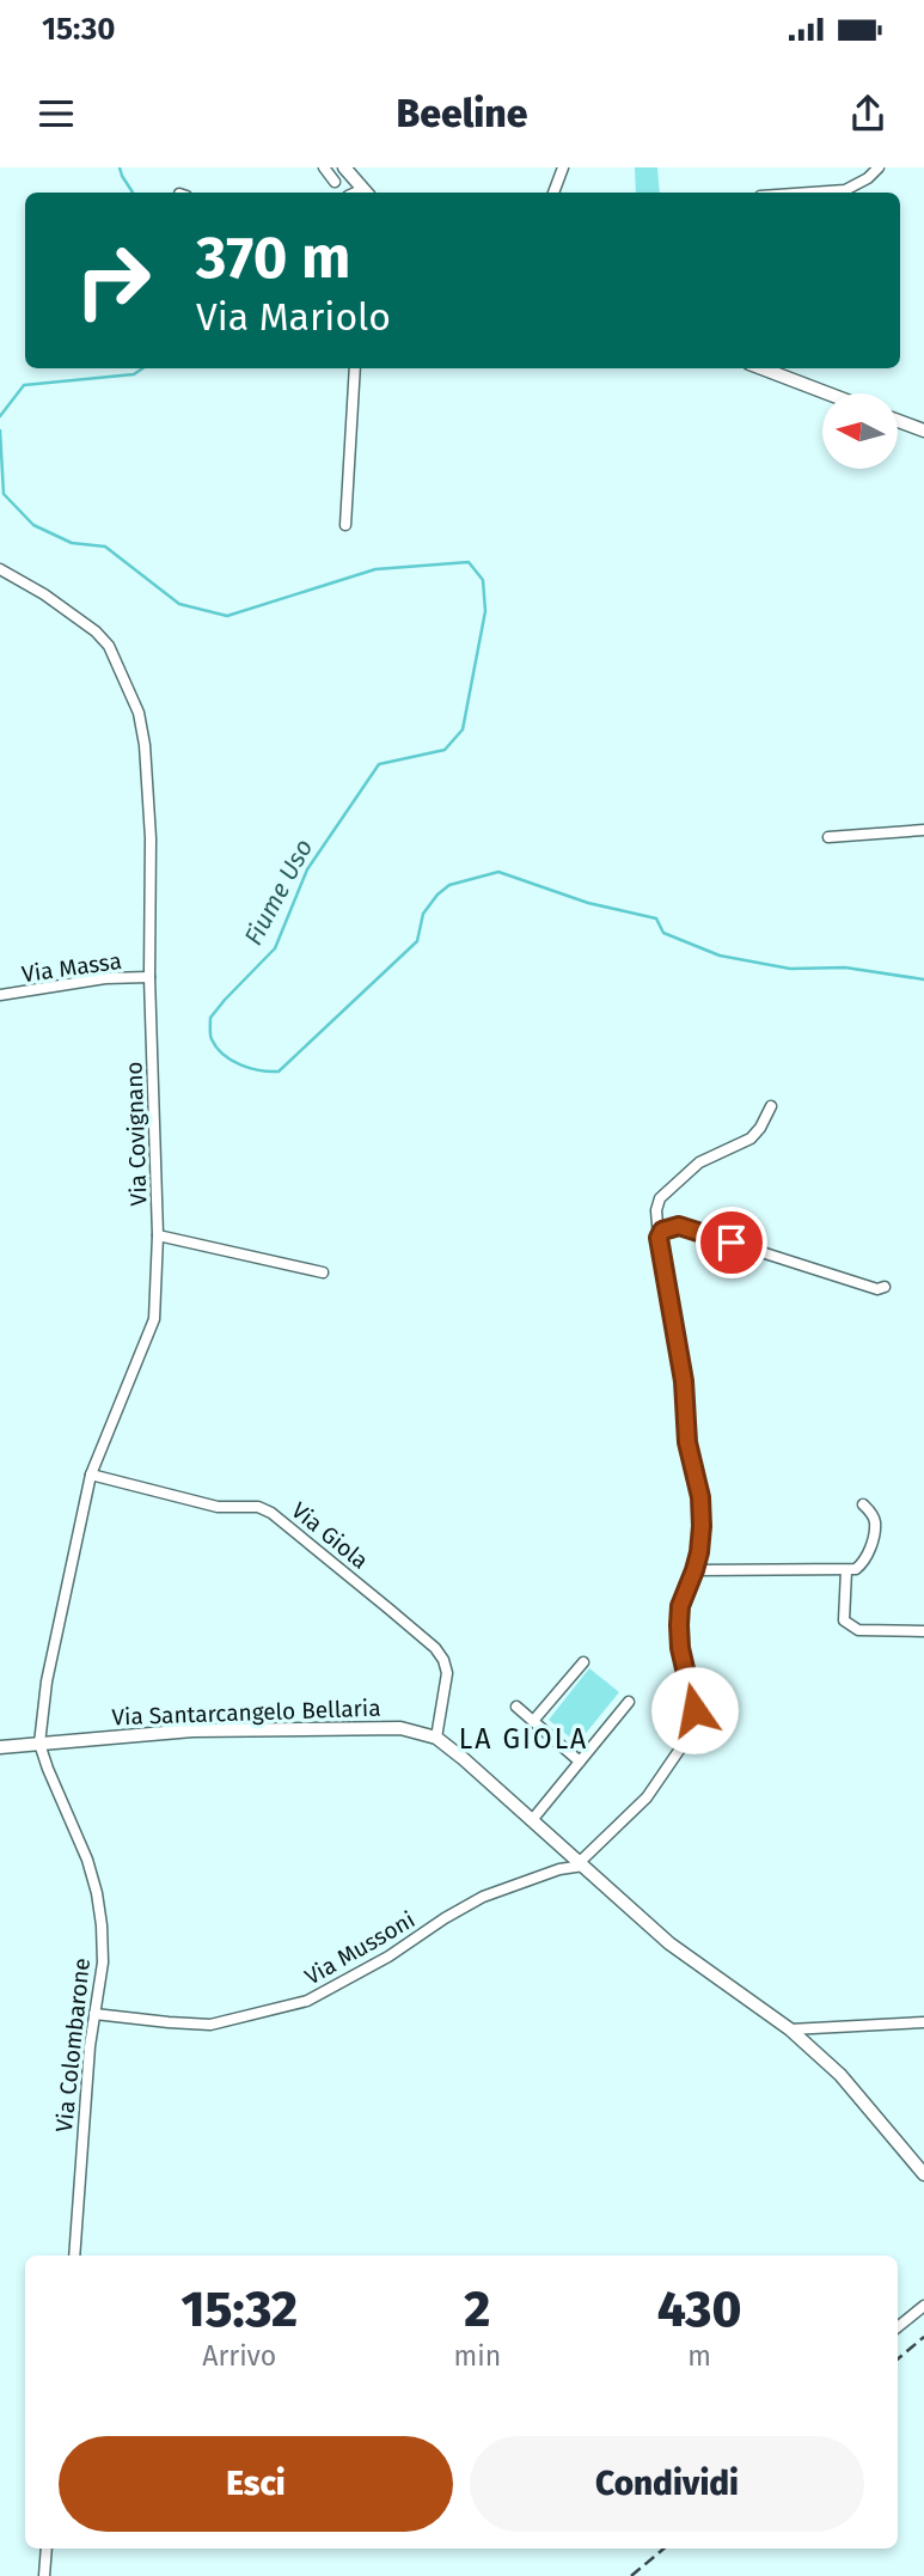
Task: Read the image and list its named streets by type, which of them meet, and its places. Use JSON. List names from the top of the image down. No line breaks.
{"streets":{"street":["Via Massa","Via Covignano","Via Giola","Via Santarcangelo Bellaria","Via Mussoni","Via Colombarone"]},"crossings":[["Via Massa","Via Covignano"],["Via Covignano","Via Giola"],["Via Covignano","Via Santarcangelo Bellaria"],["Via Covignano","Via Colombarone"],["Via Giola","Via Santarcangelo Bellaria"],["Via Santarcangelo Bellaria","Via Mussoni"],["Via Santarcangelo Bellaria","Via Colombarone"],["Via Mussoni","Via Colombarone"]],"districts":["LA GIOLA"],"water":["Fiume Uso"],"north":"left","page":{"status":"15:30","header":"Beeline","turn":["370 m","Via Mariolo"],"eta":["15:32","Arrivo","2","min","430","m"],"buttons":["Esci","Condividi"]}}
